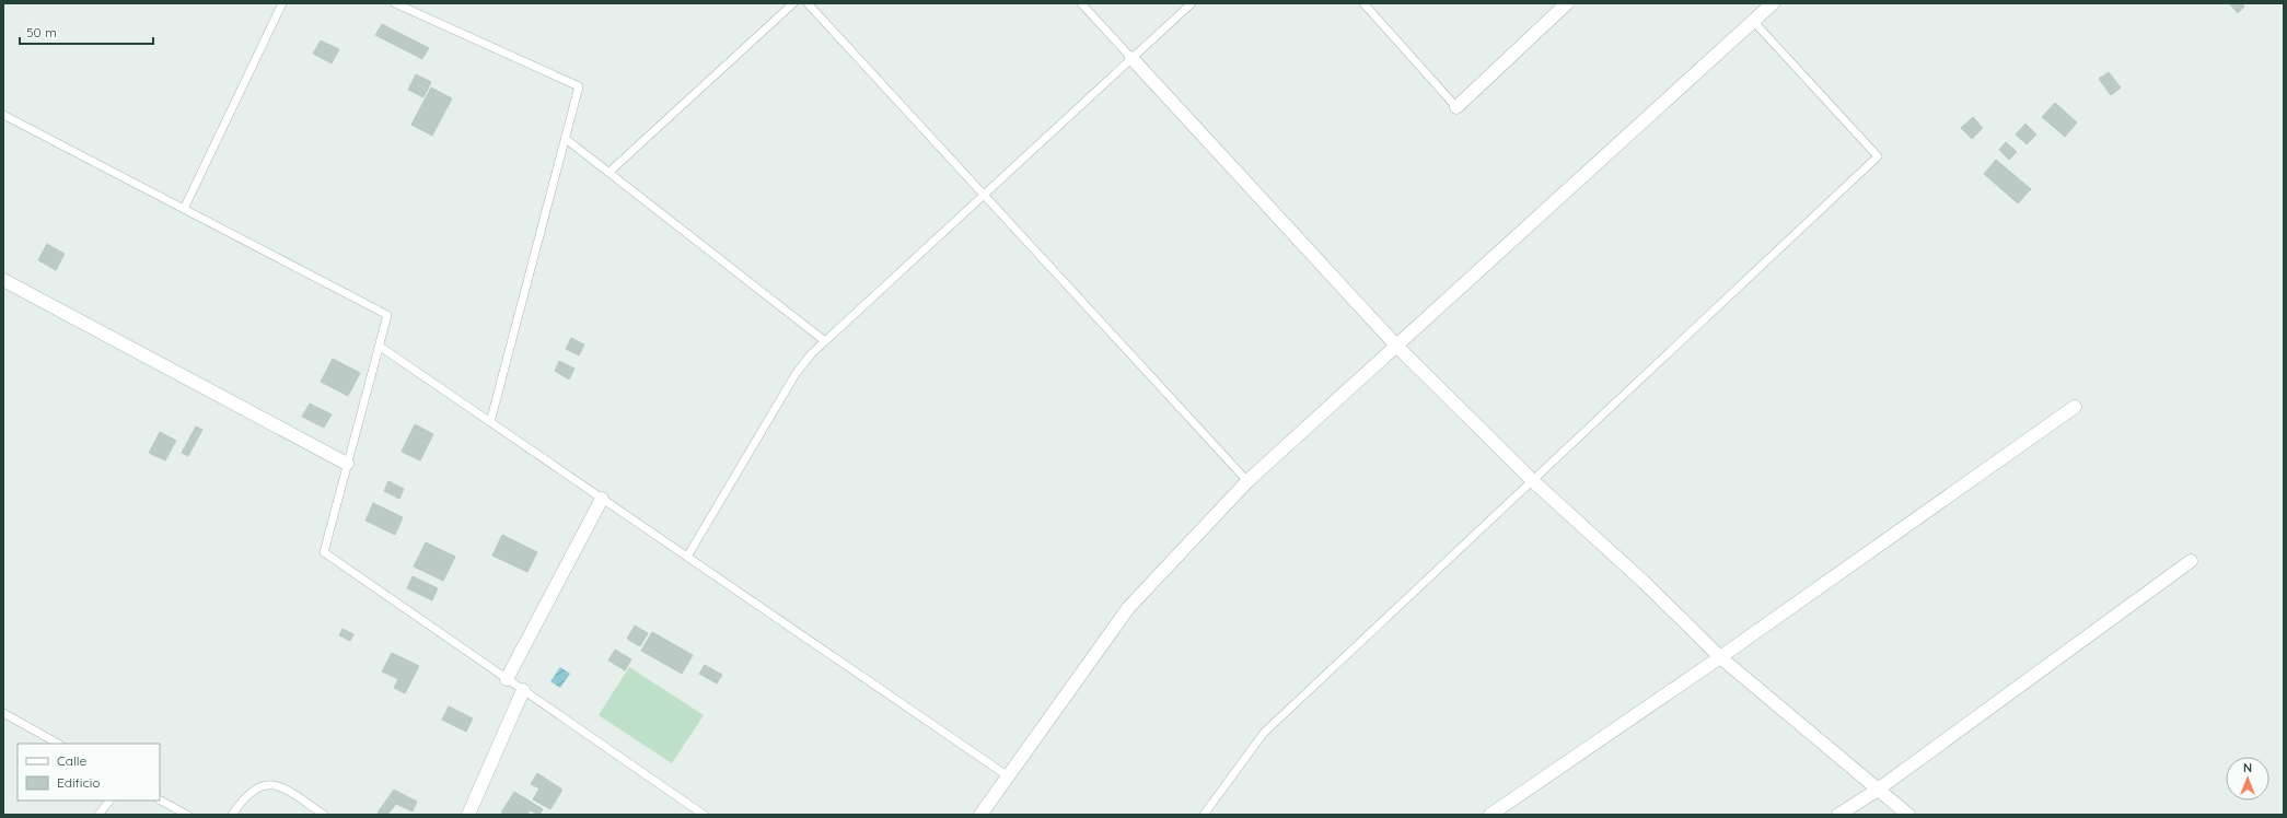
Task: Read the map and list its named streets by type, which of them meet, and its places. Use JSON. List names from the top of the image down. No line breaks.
{"legend":["Calle","Edificio"],"scale_bar":"50 m","north":"top"}
